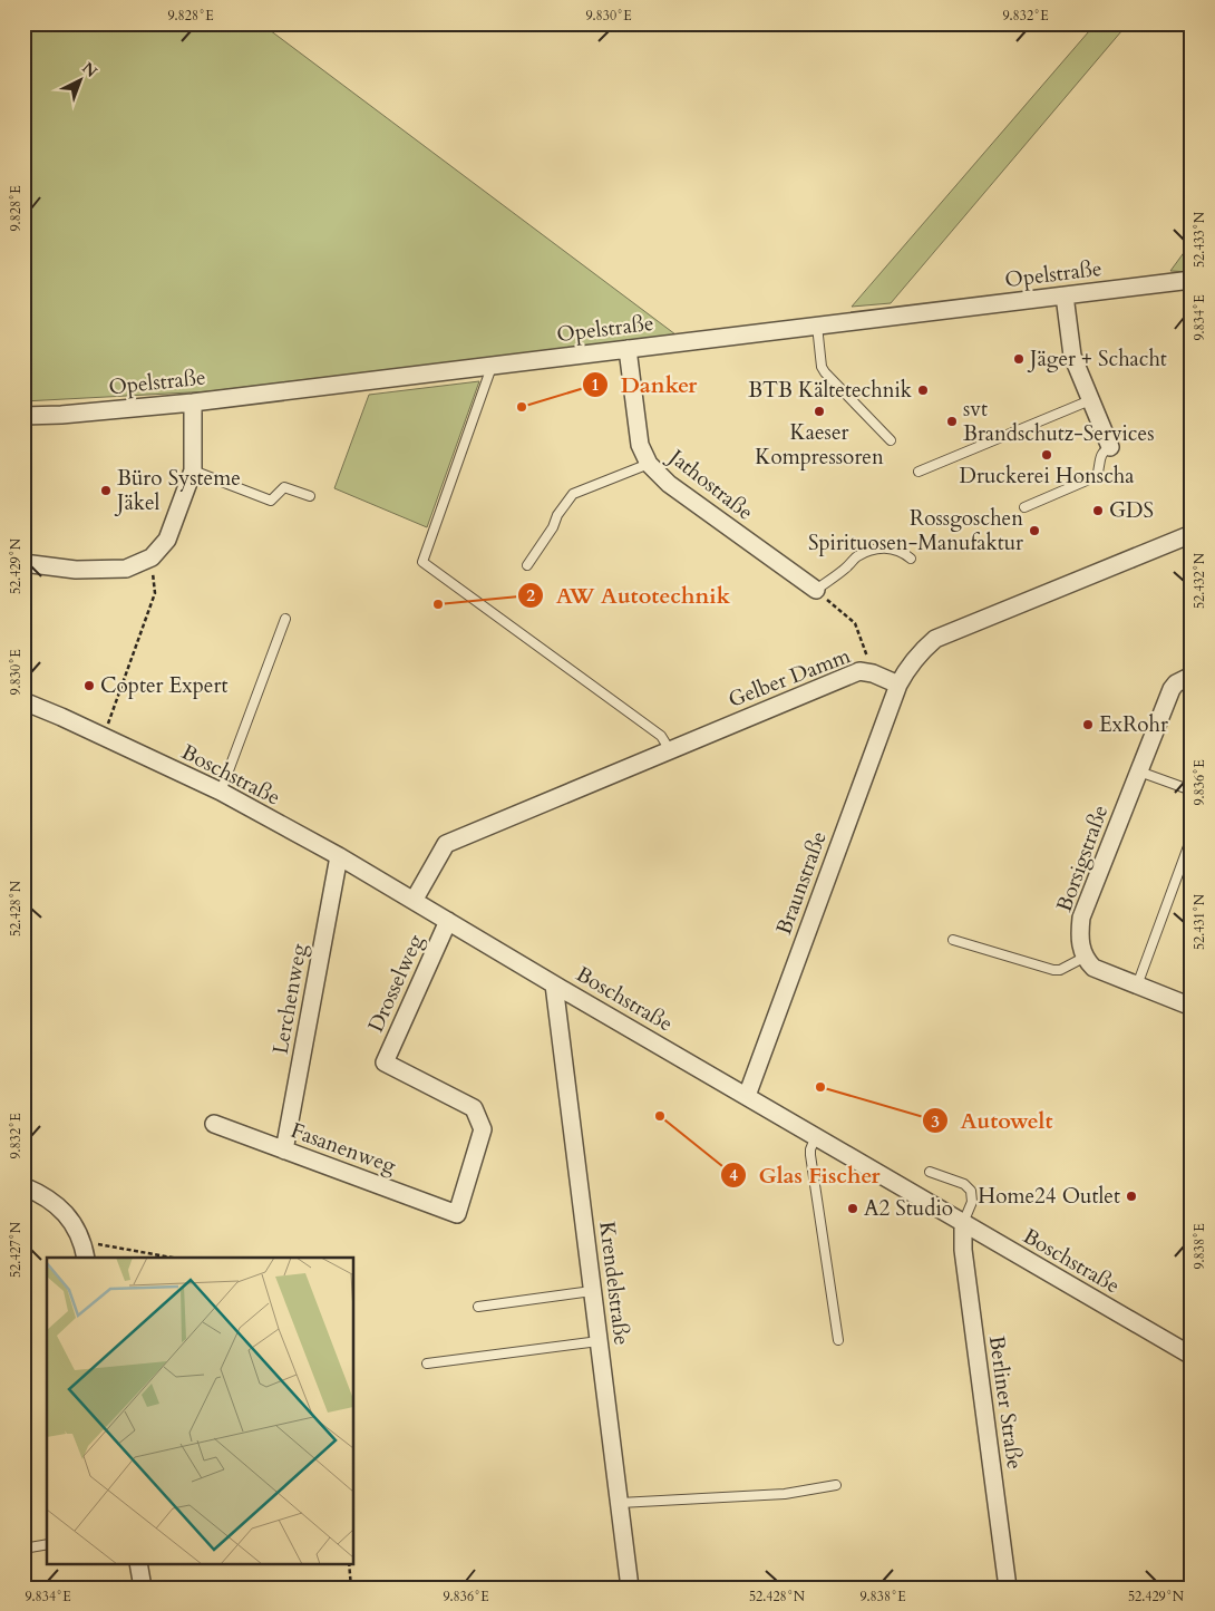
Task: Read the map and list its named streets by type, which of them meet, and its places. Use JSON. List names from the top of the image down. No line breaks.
{"streets":{"street":["Opelstraße","Jathostraße","Gelber Damm","Boschstraße","Borsigstraße","Braunstraße","Drosselweg","Lerchenweg","Fasanenweg","Krendelstraße","Berliner Straße"]},"crossings":[["Opelstraße","Jathostraße"],["Gelber Damm","Boschstraße"],["Gelber Damm","Braunstraße"],["Boschstraße","Braunstraße"],["Boschstraße","Drosselweg"],["Boschstraße","Lerchenweg"],["Boschstraße","Krendelstraße"],["Boschstraße","Berliner Straße"],["Drosselweg","Fasanenweg"],["Lerchenweg","Fasanenweg"]],"places":["Jäger + Schacht","BTB Kältetechnik","Danker","Kaeser Kompressoren","svt Brandschutz-Services","Druckerei Honscha","Büro Systeme Jäkel","GDS","Rossgoschen Spirituosen-Manufaktur","AW Autotechnik","Copter Expert","ExRohr","Autowelt","Glas Fischer","Home24 Outlet","A2 Studio"],"north":"top right","coordinates":["9.828°E","9.830°E","9.832°E","52.433°N","9.834°E","52.429°N","52.432°N","9.836°E","52.428°N","52.431°N","9.838°E","52.427°N"]}
